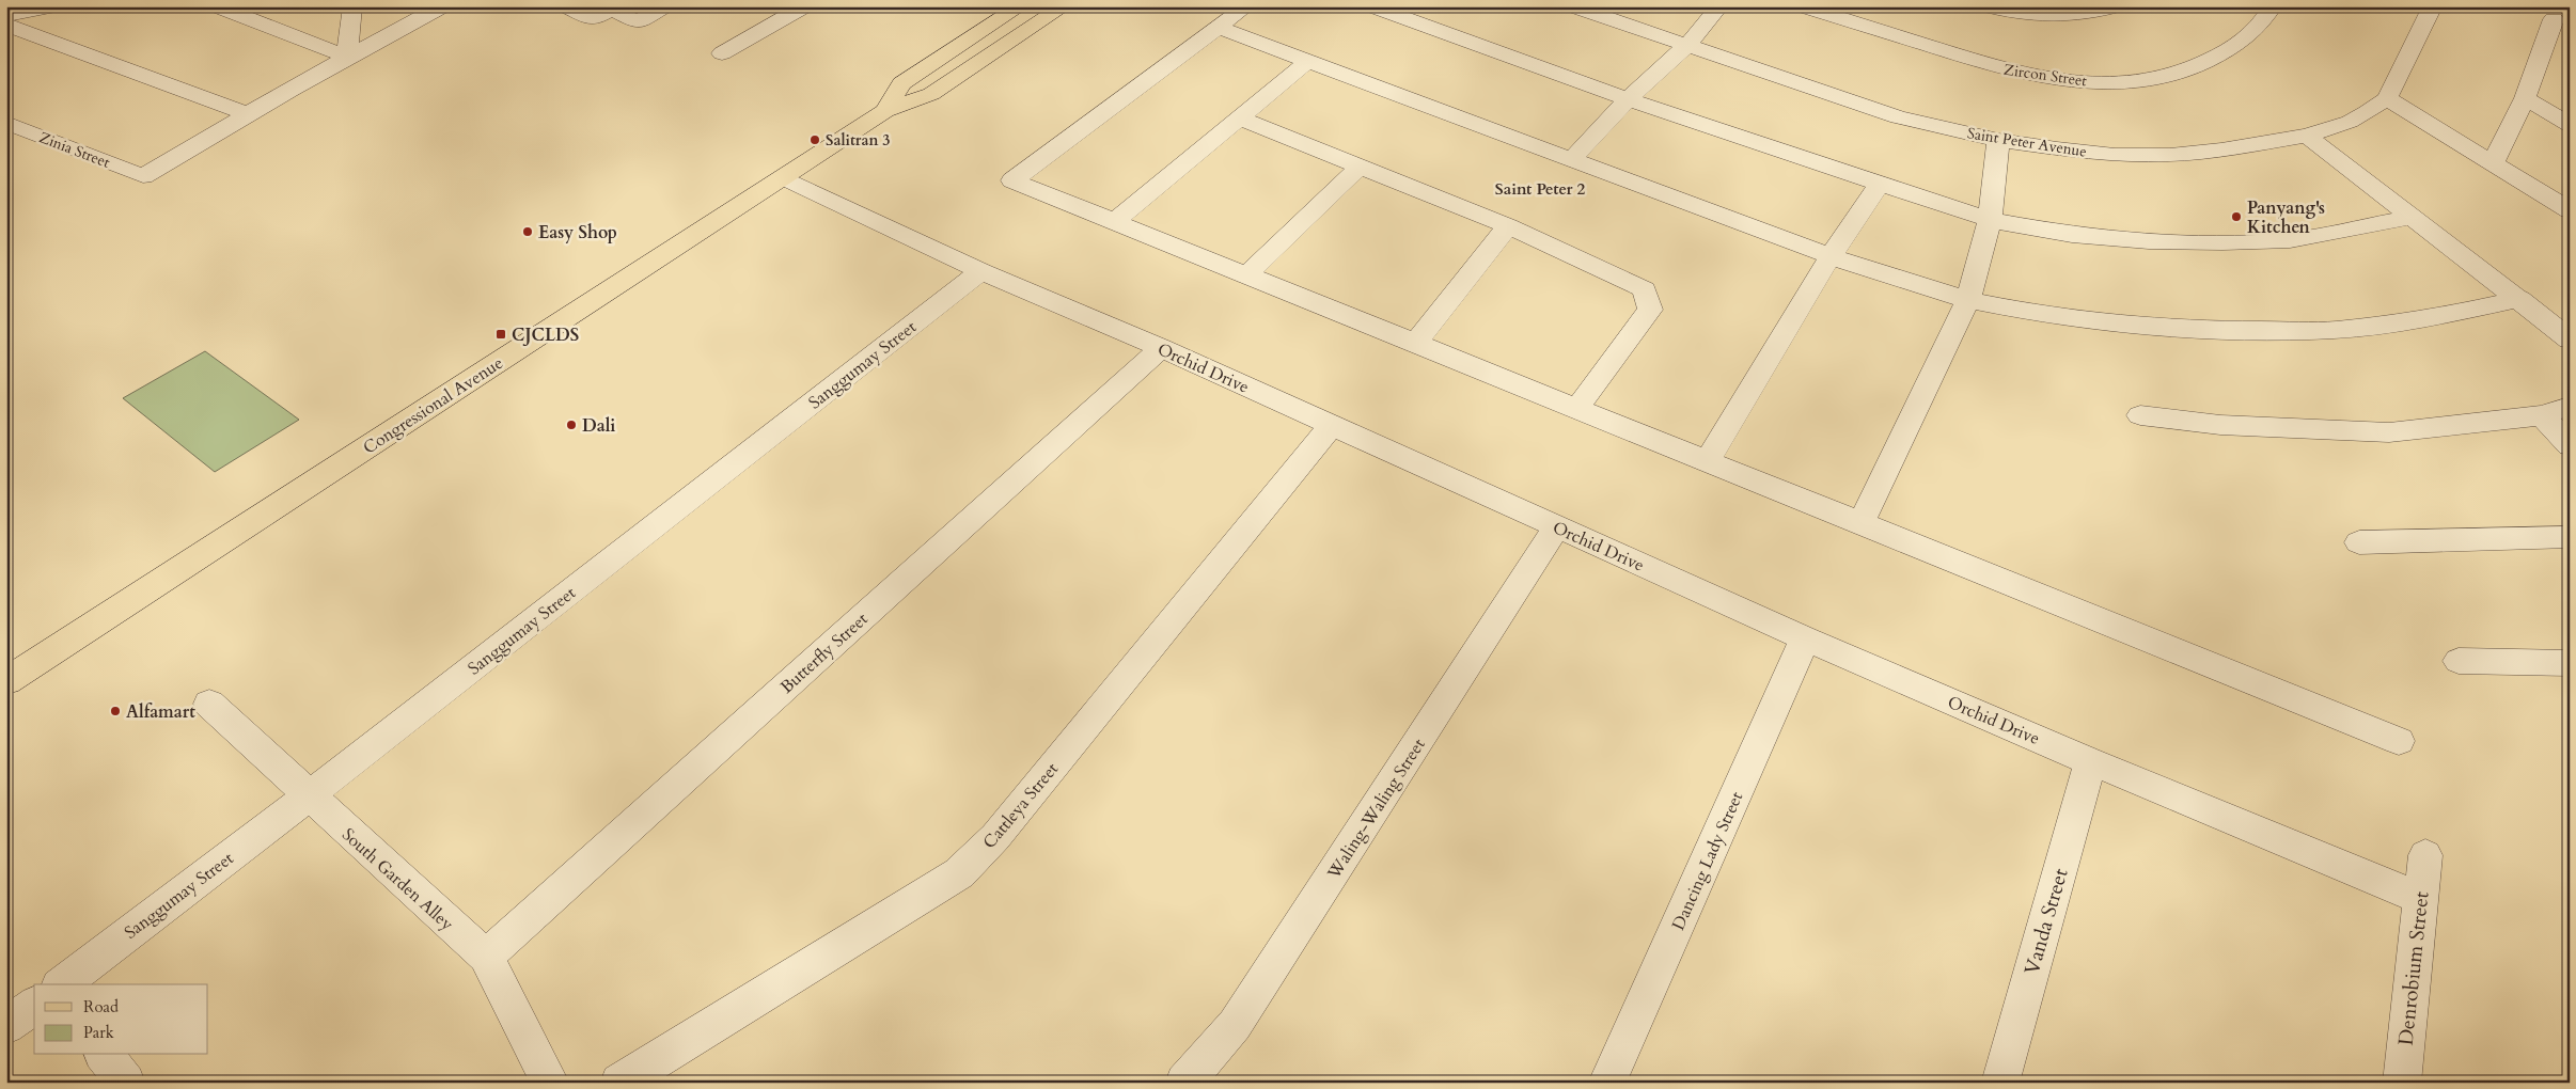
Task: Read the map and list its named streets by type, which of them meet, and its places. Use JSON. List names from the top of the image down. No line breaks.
{"streets":{"main road":["Congressional Avenue"],"street":["Zircon Street","Saint Peter Avenue","Zinia Street","Sanggumay Street","Orchid Drive","Butterfly Street","Cattleya Street","Waling-Waling Street","Dancing Lady Street","South Garden Alley","Vanda Street","Denrobium Street"]},"crossings":[["Sanggumay Street","Orchid Drive"],["Sanggumay Street","South Garden Alley"],["Orchid Drive","Congressional Avenue"],["Orchid Drive","Butterfly Street"],["Orchid Drive","Cattleya Street"],["Orchid Drive","Waling-Waling Street"],["Orchid Drive","Dancing Lady Street"],["Orchid Drive","Vanda Street"],["Orchid Drive","Denrobium Street"],["Butterfly Street","South Garden Alley"]],"districts":["Saint Peter 2"],"places":{"other":["Salitran 3","Panyang's Kitchen","Easy Shop","Dali","Alfamart"],"transit":["CJCLDS"]},"legend":["Road","Park"]}
